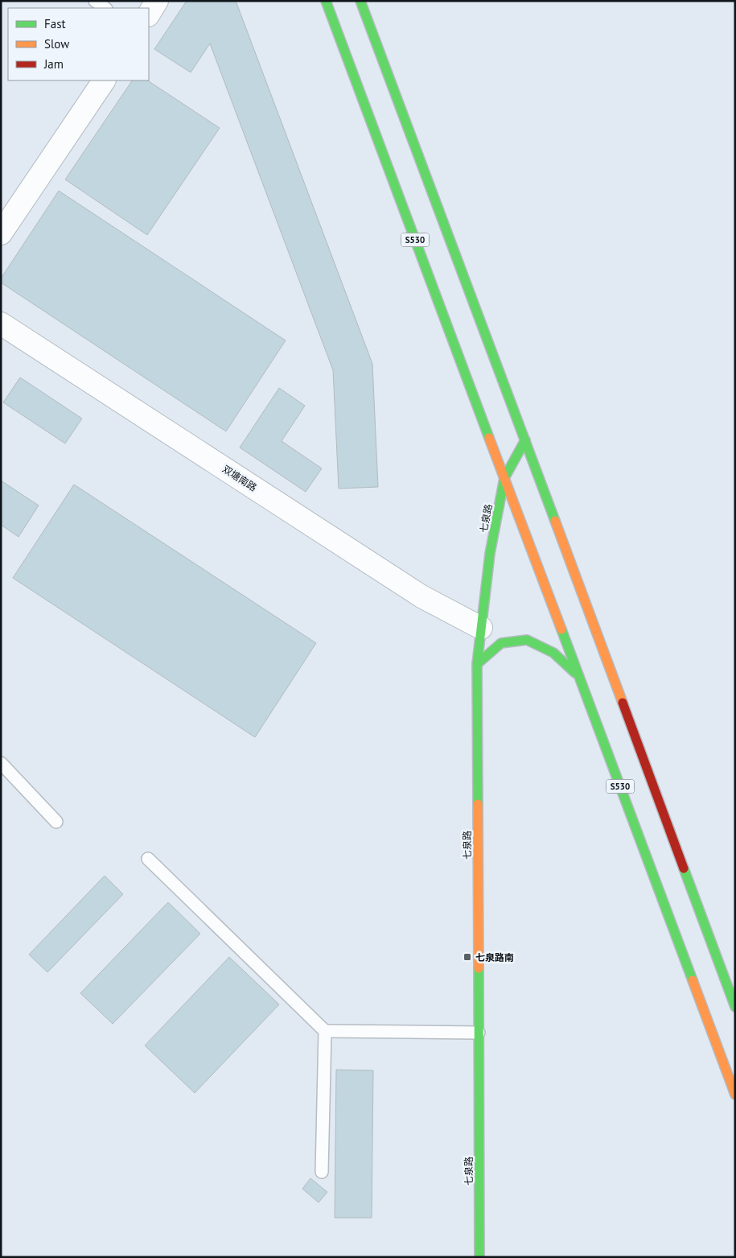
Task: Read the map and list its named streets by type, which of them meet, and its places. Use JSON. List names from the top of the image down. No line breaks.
{"streets":{"main road":["S530","七泉路"],"street":["双塘南路"]},"crossings":[["S530","七泉路"],["双塘南路","七泉路"]],"places":{"transit":["七泉路南"]},"legend":["Fast","Slow","Jam"]}
